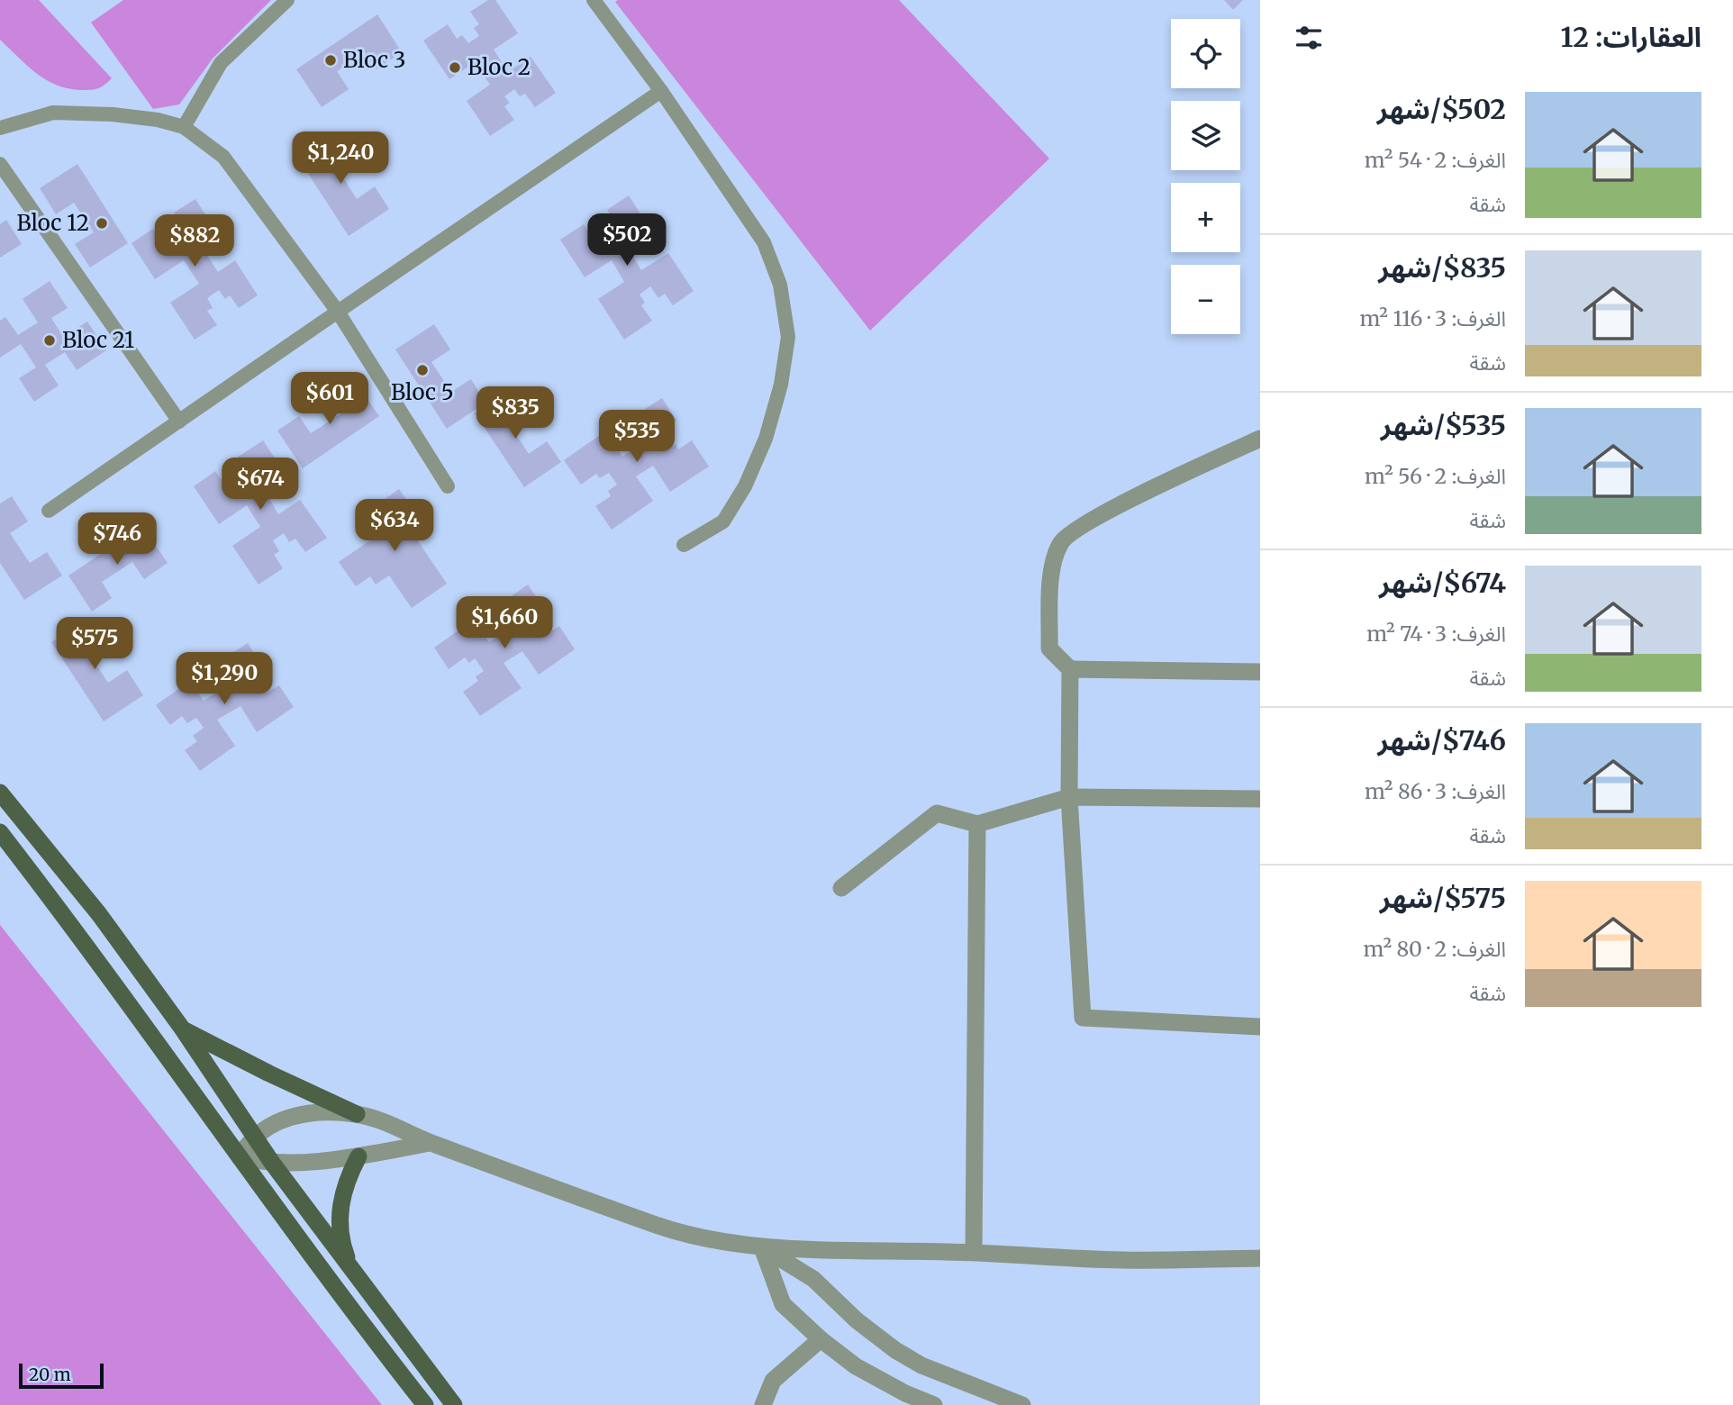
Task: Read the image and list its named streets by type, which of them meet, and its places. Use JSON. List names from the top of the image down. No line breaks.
{"places":["Bloc 3","Bloc 2","Bloc 12","Bloc 21","Bloc 5"],"scale_bar":"20 m","page":{"heading":"العقارات: 12","map_buttons":["+","−"],"list":[{"name":"$502/شهر","note":"الغرف: 2 · 54 m² · شقة"},{"name":"$835/شهر","note":"الغرف: 3 · 116 m² · شقة"},{"name":"$535/شهر","note":"الغرف: 2 · 56 m² · شقة"},{"name":"$674/شهر","note":"الغرف: 3 · 74 m² · شقة"},{"name":"$746/شهر","note":"الغرف: 3 · 86 m² · شقة"},{"name":"$575/شهر","note":"الغرف: 2 · 80 m² · شقة"}],"price":["$1,240","$502","$882","$601","$835","$535","$674","$634","$746","$1,660","$575","$1,290"],"scale":"20 m"}}
